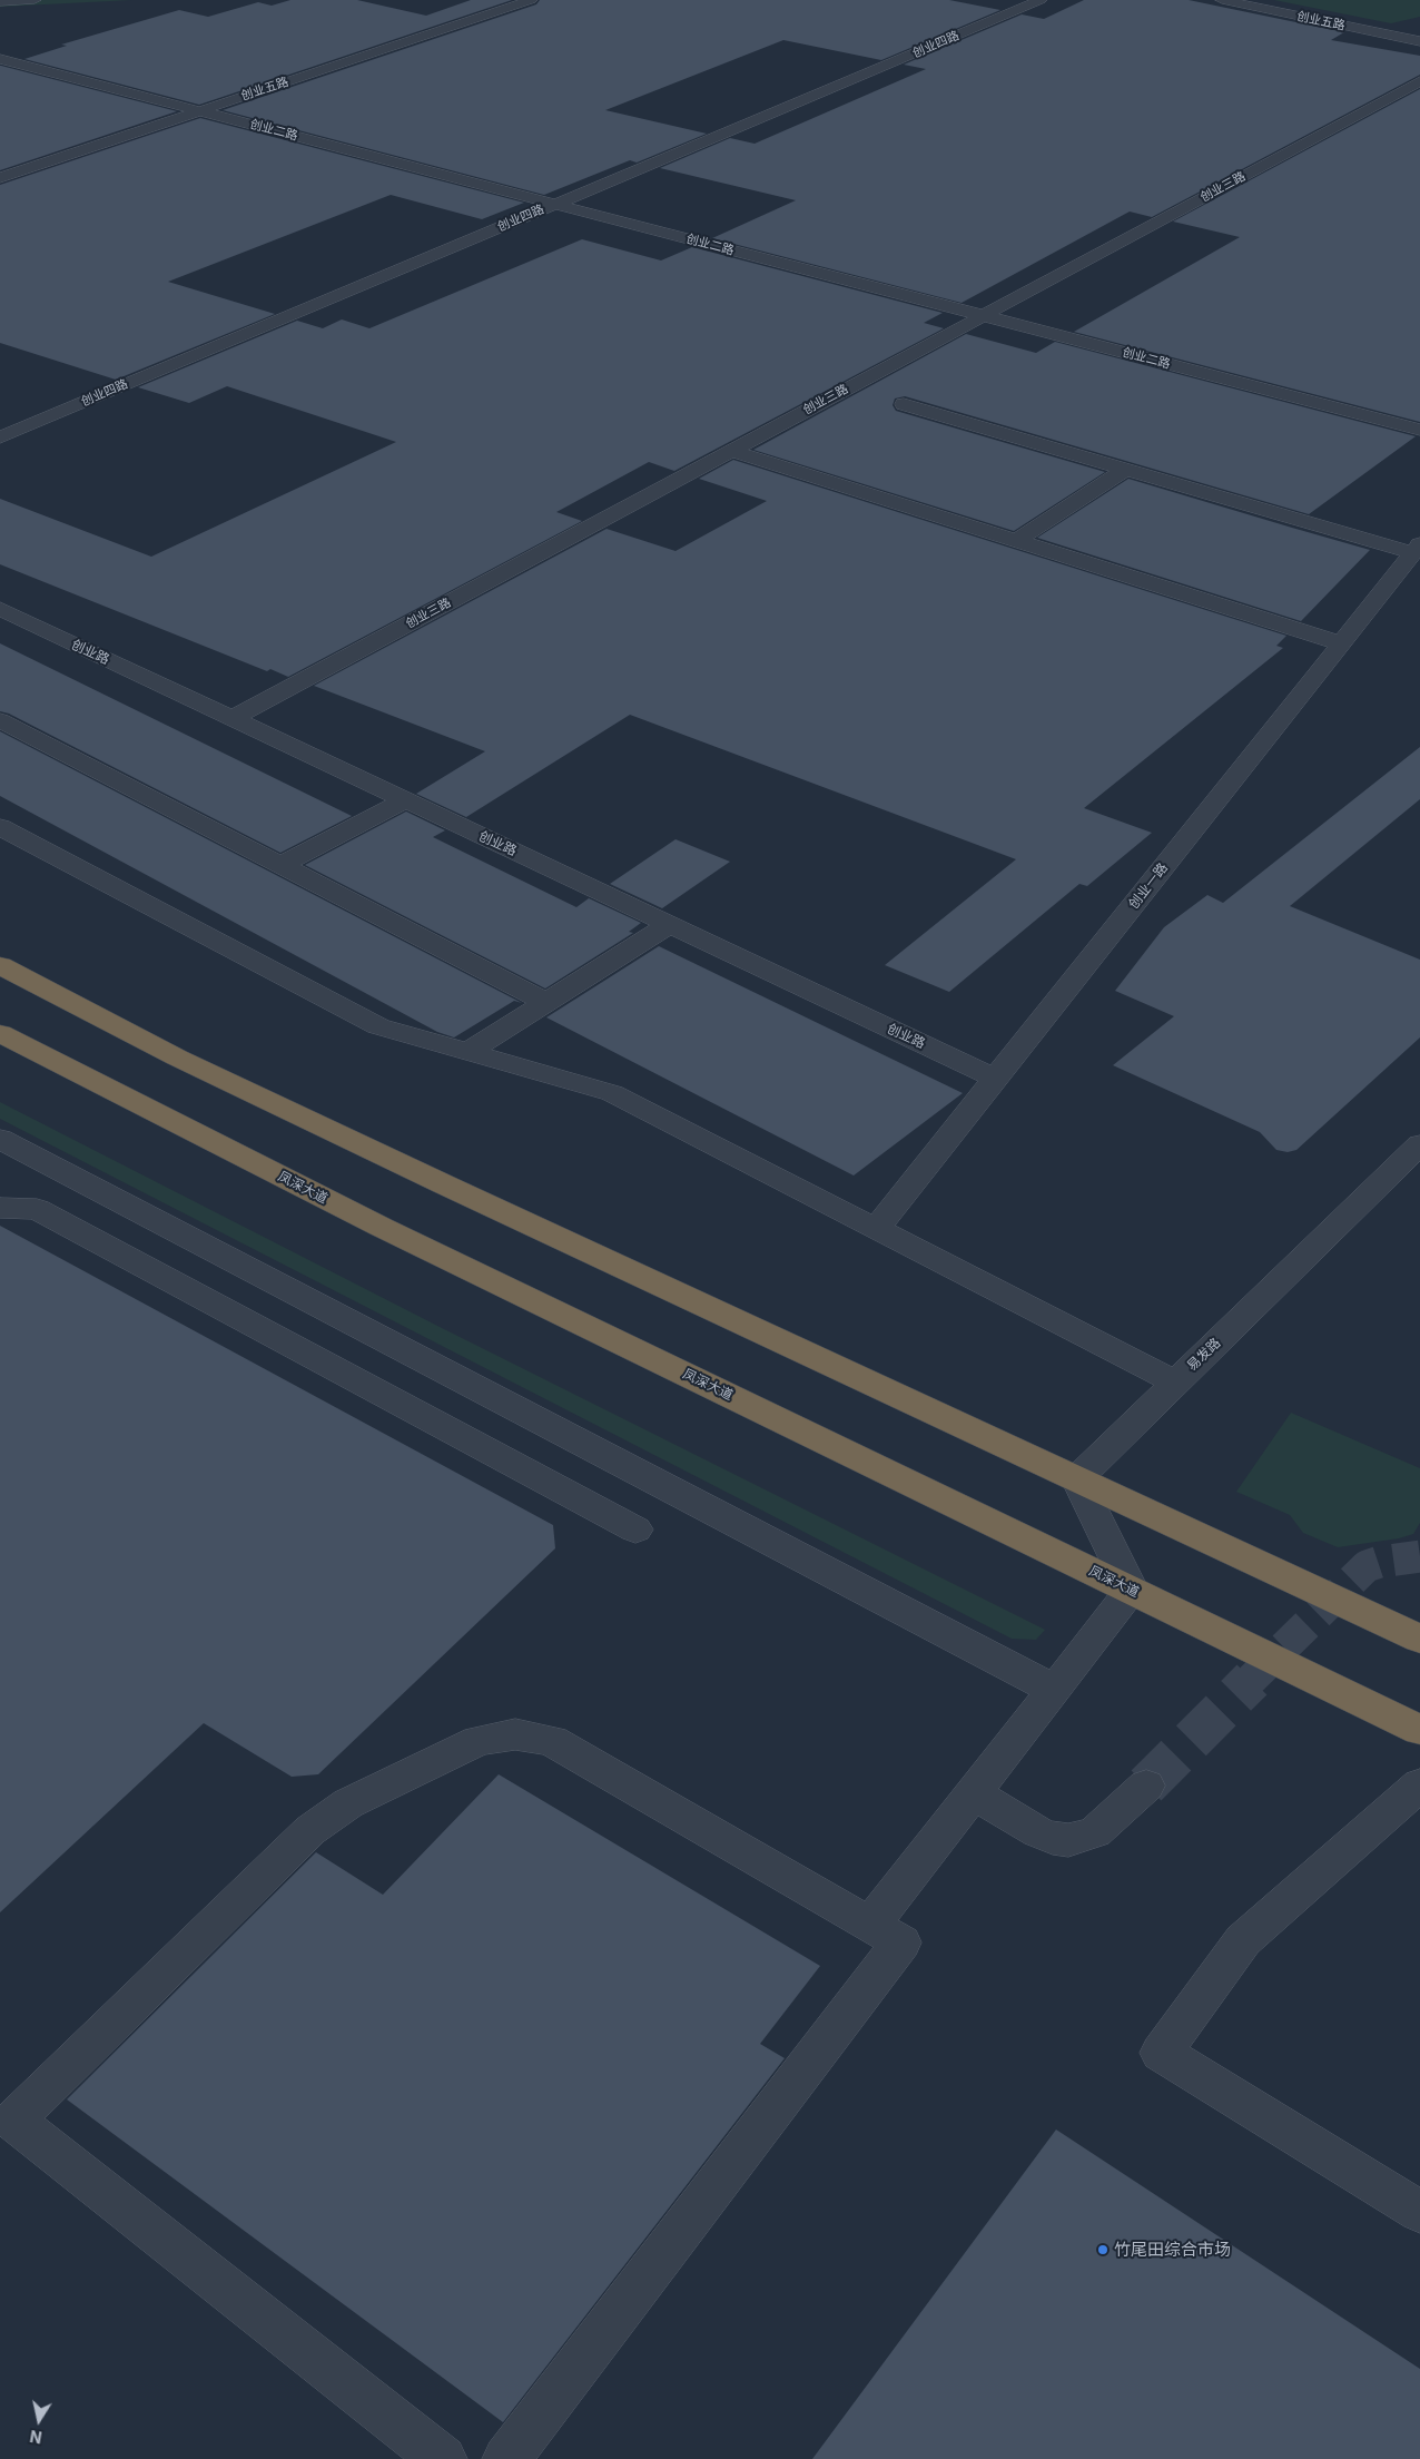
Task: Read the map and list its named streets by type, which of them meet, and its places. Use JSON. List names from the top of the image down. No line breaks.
{"streets":{"highway":["凤深大道"],"street":["创业五路","创业四路","创业二路","创业三路","创业路","创业一路","易发路"]},"crossings":[["创业五路","创业二路"],["创业四路","创业二路"],["创业二路","创业三路"],["创业三路","创业路"],["创业路","创业一路"]],"places":["竹尾田综合市场"],"north":"bottom"}
